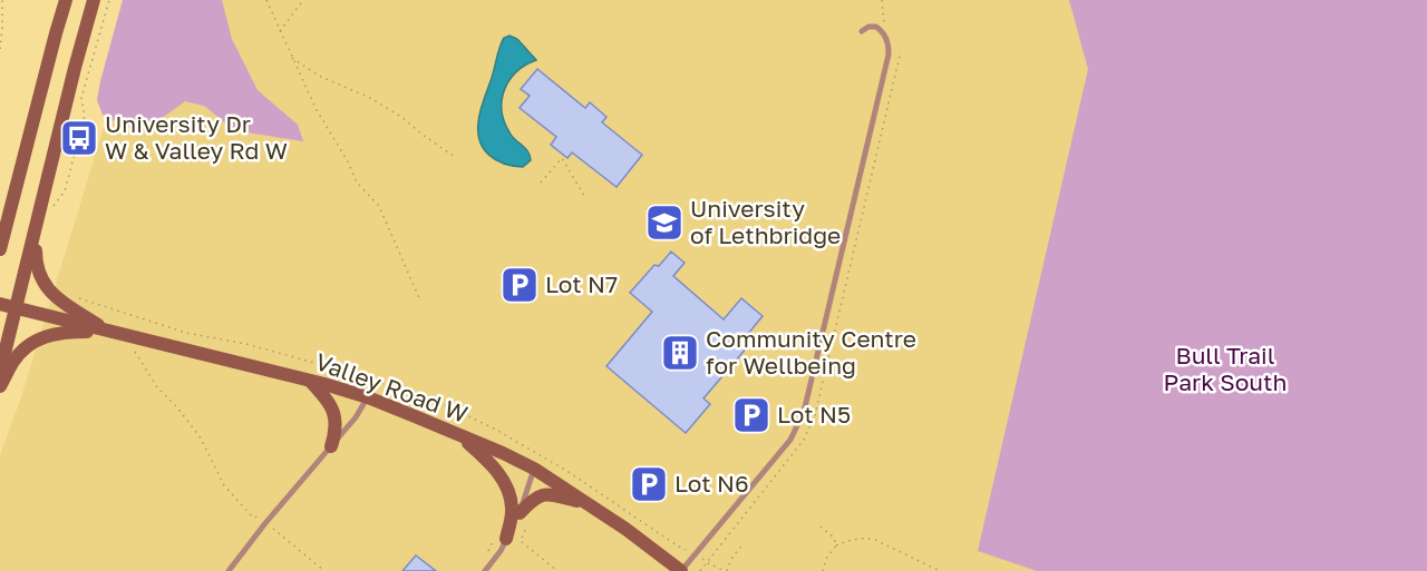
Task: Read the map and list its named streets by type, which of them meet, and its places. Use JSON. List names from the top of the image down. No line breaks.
{"streets":{"street":["Valley Road W"]},"parks":["Bull Trail Park South"],"places":{"bus stop":["University Dr W & Valley Rd W"],"school or university":["University of Lethbridge"],"parking":["Lot N7","Lot N5","Lot N6"],"building":["Community Centre for Wellbeing"]}}
